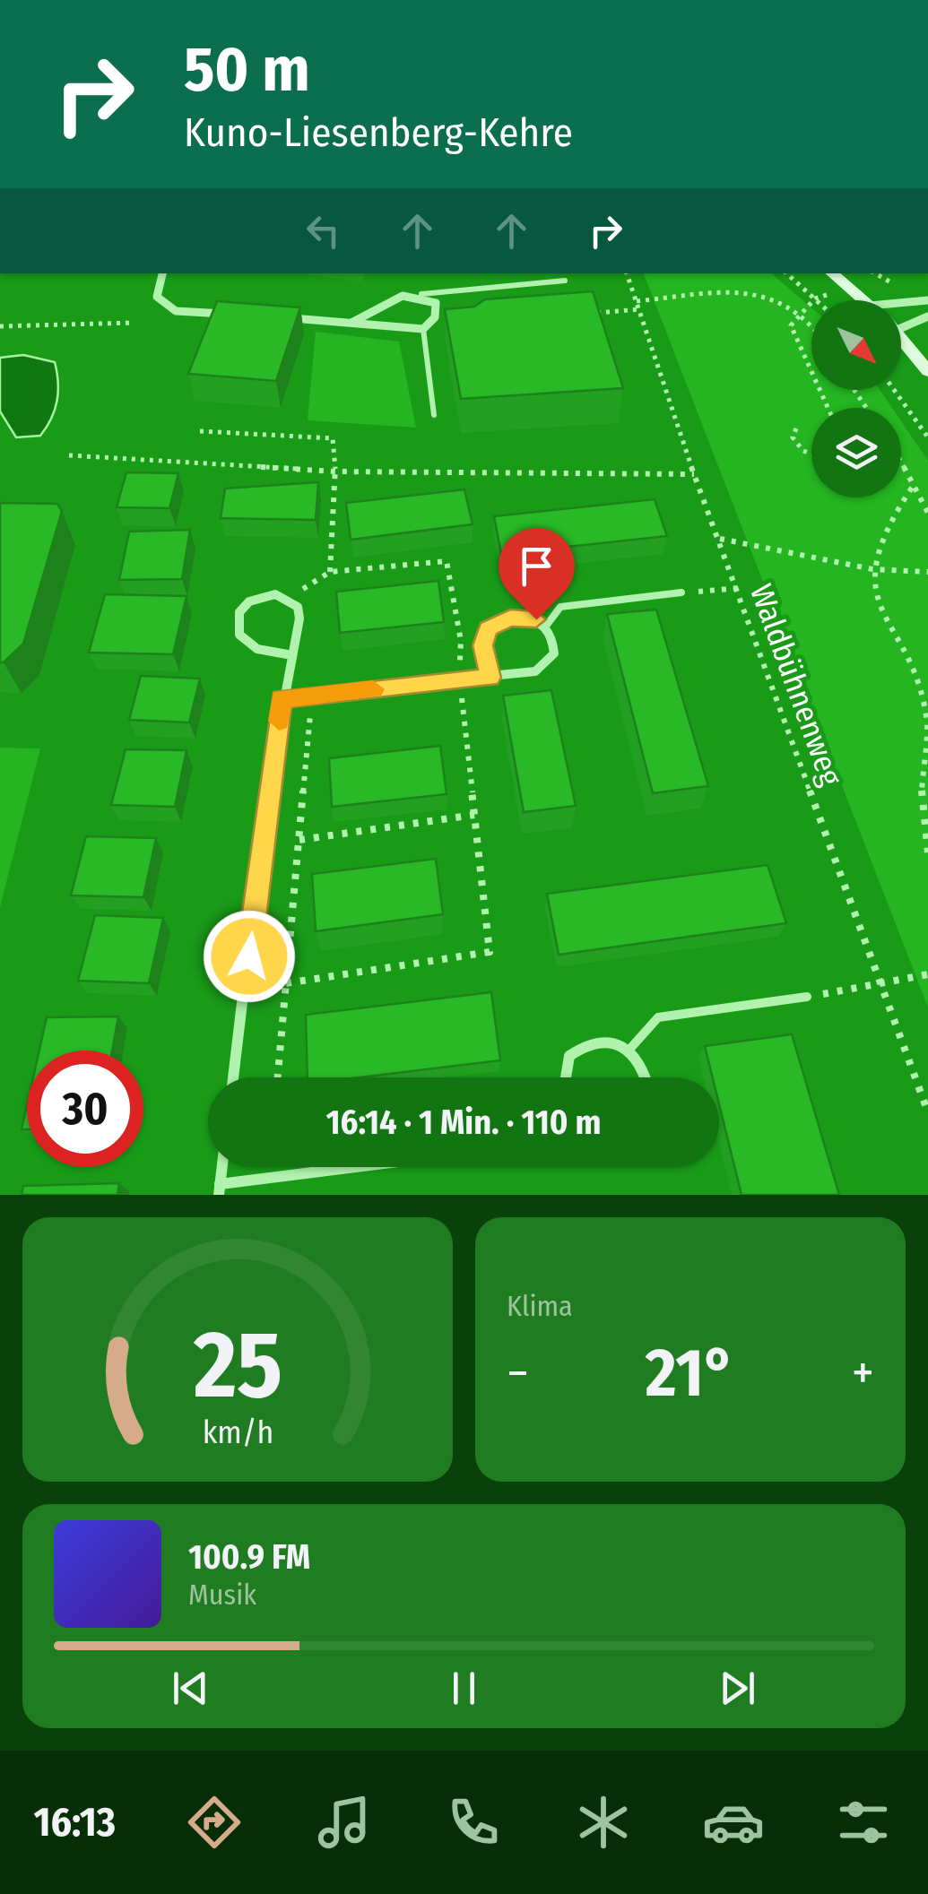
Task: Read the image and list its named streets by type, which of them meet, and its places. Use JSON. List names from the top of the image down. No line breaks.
{"streets":{"path":["Waldbühnenweg"]},"north":"bottom right","page":{"turn":["50 m","Kuno-Liesenberg-Kehre"],"limit":"30","trip":"16:14 · 1 Min. · 110 m","tile":"Klima","heat":["−","21°","+"],"song":["100.9 FM","Musik"],"tabs":"16:13","gauge":["25","km/h"]}}
